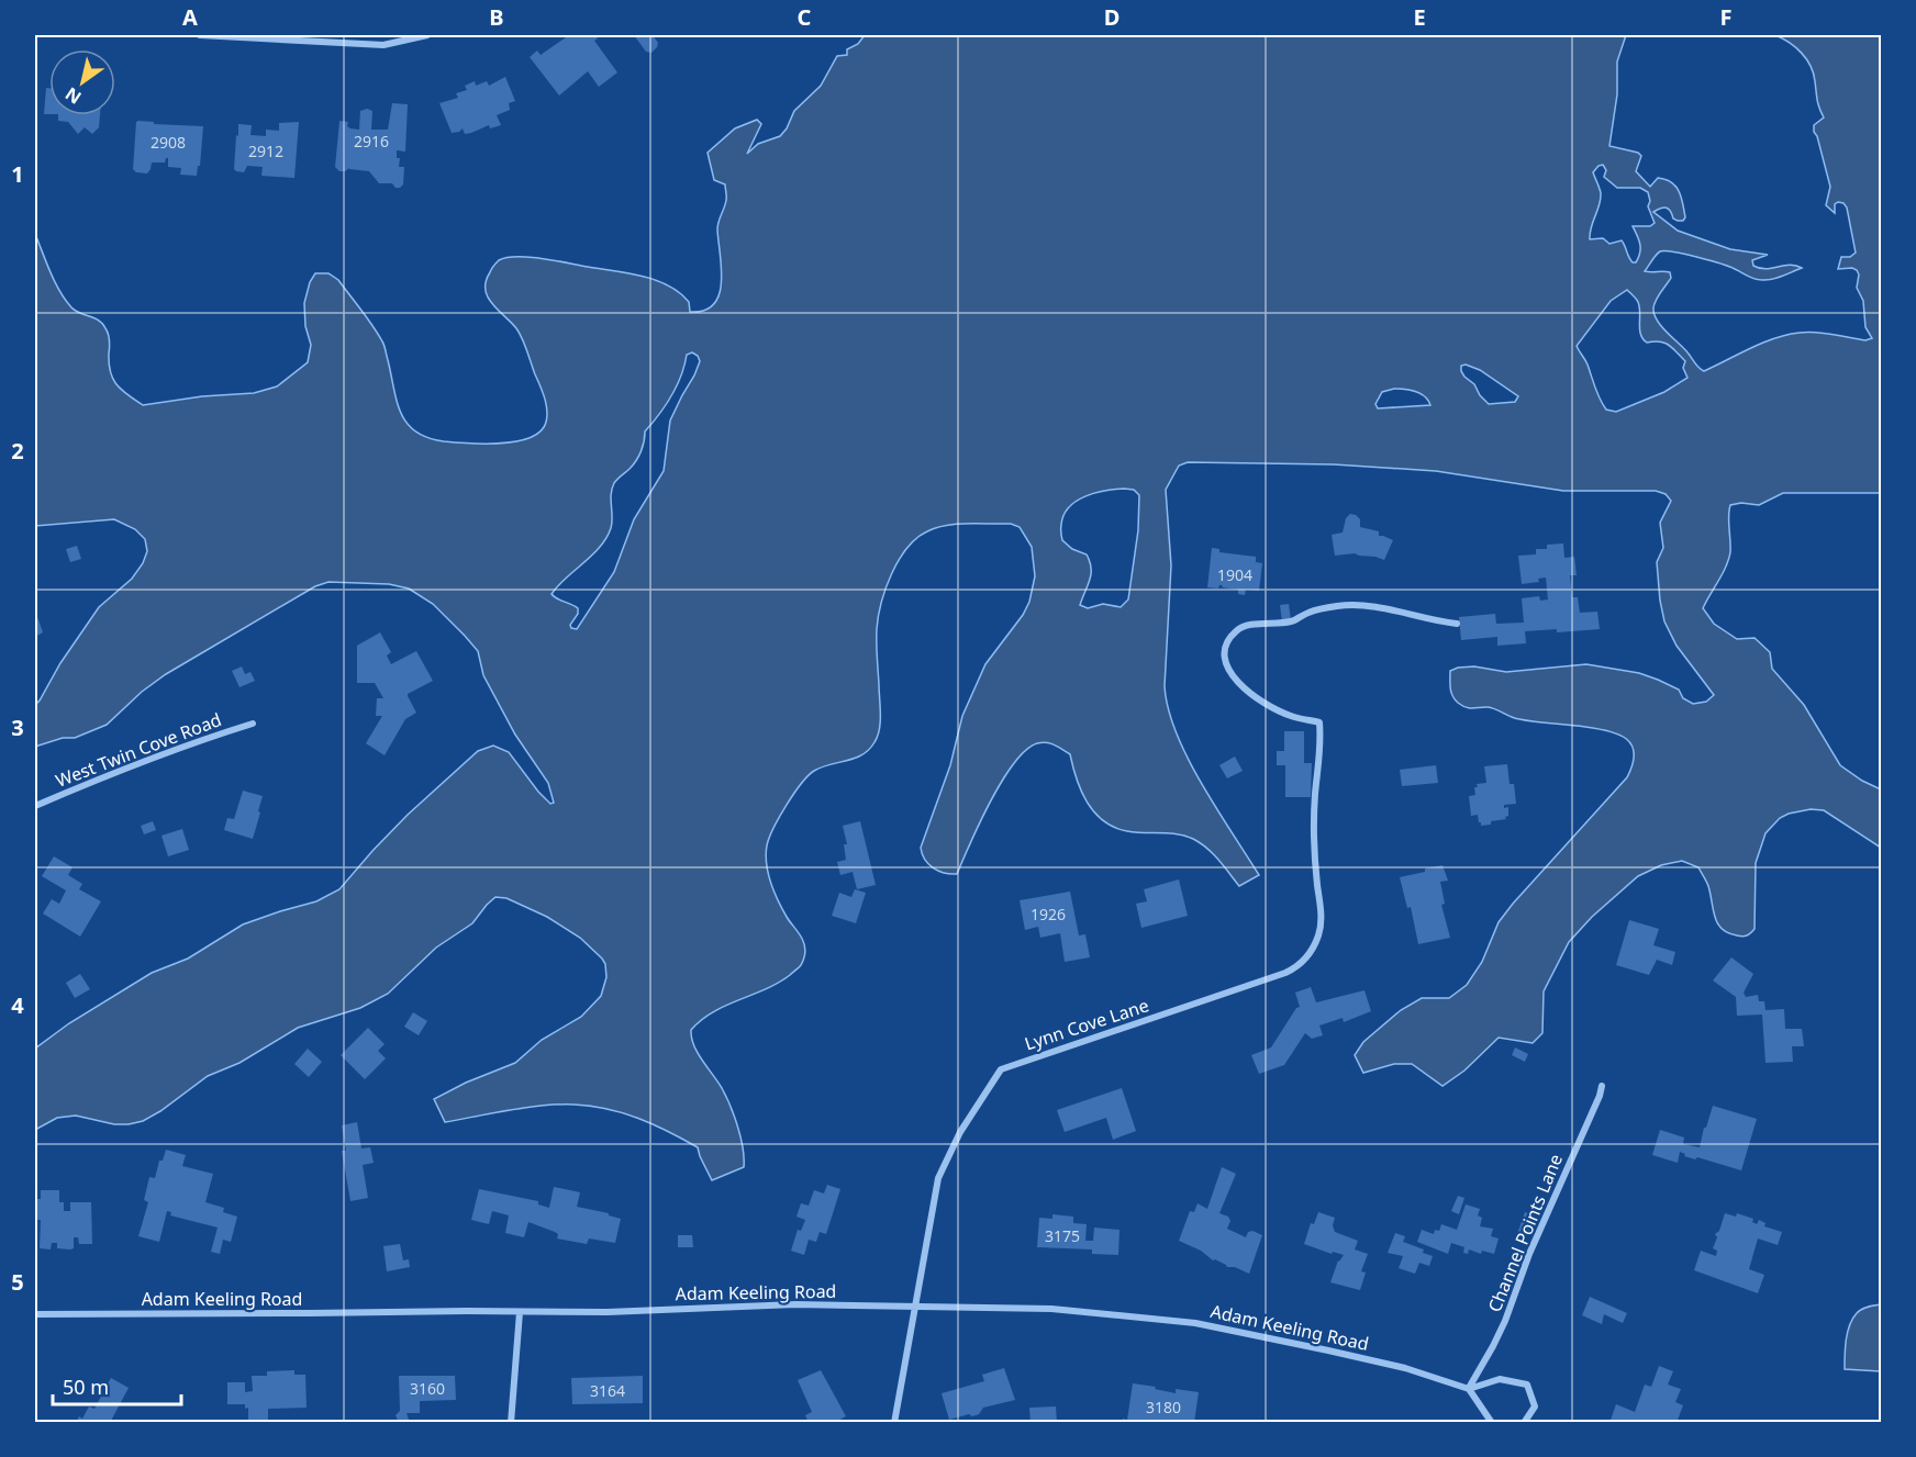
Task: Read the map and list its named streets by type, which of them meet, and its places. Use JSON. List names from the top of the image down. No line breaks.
{"streets":{"street":["West Twin Cove Road","Lynn Cove Lane","Channel Points Lane","Adam Keeling Road"]},"crossings":[["Lynn Cove Lane","Adam Keeling Road"],["Channel Points Lane","Adam Keeling Road"]],"house_numbers":["2916","2908","2912","1904","1926","3175","3160","3164","3180"],"scale_bar":"50 m","north":"bottom left","grid":{"columns":["A","B","C","D","E","F"],"rows":["1","2","3","4","5"]}}
